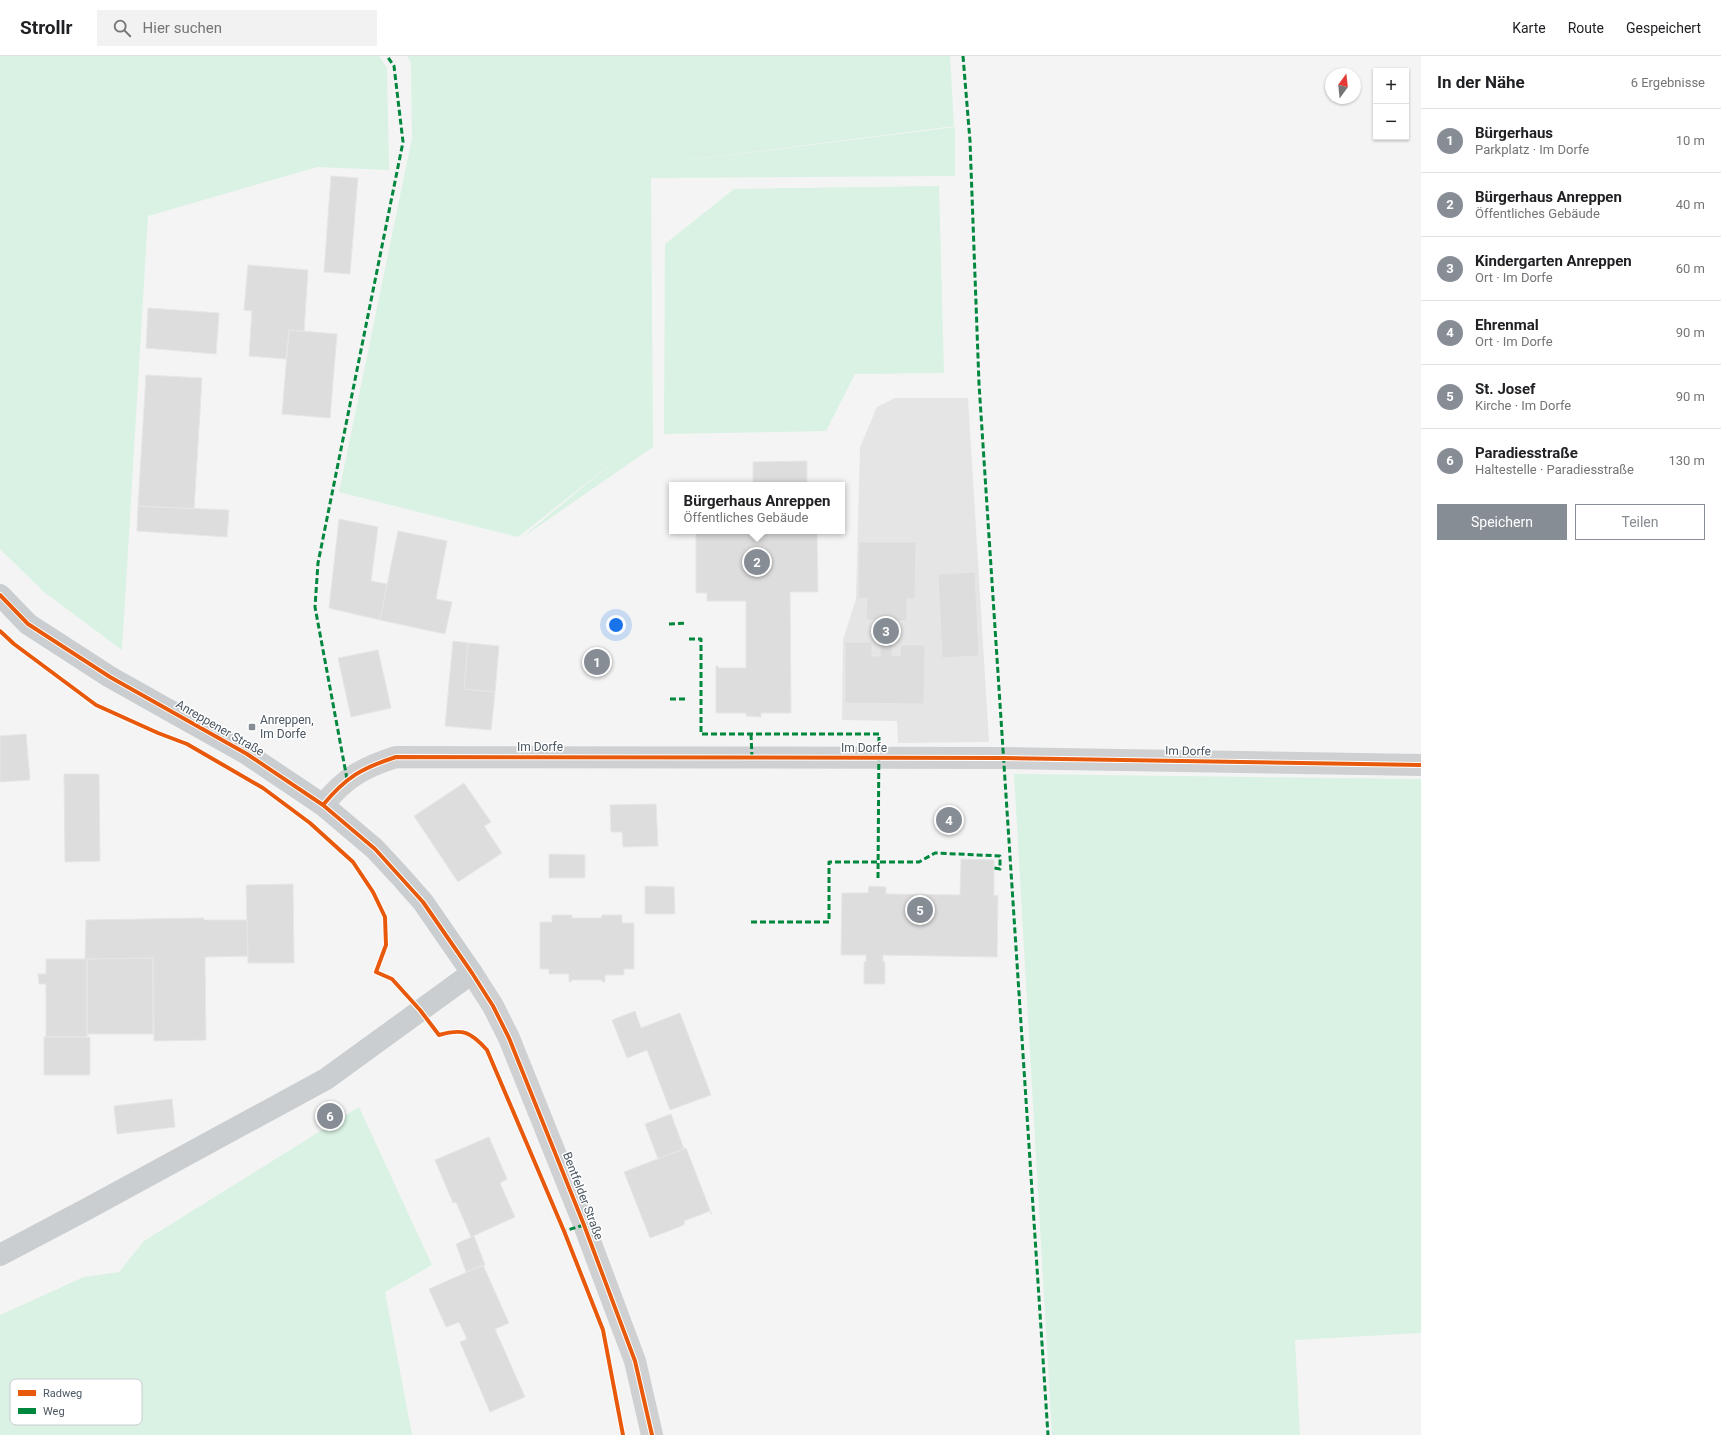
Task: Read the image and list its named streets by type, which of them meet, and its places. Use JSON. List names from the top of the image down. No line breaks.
{"streets":{"main road":["Anreppener Straße"],"street":["Im Dorfe","Bentfelder Straße"]},"crossings":[["Anreppener Straße","Im Dorfe"],["Anreppener Straße","Bentfelder Straße"]],"places":{"transit":["Anreppen, Im Dorfe"]},"legend":["Radweg","Weg"],"north":"top","page":{"header":"Strollr","search":"Hier suchen","nav":["Karte","Route","Gespeichert"],"heading":["In der Nähe","6 Ergebnisse"],"map_buttons":["+","−"],"list":[{"mark":"1","name":"Bürgerhaus","note":"Parkplatz · Im Dorfe","value":"10 m"},{"mark":"2","name":"Bürgerhaus Anreppen","note":"Öffentliches Gebäude","value":"40 m"},{"mark":"3","name":"Kindergarten Anreppen","note":"Ort · Im Dorfe","value":"60 m"},{"mark":"4","name":"Ehrenmal","note":"Ort · Im Dorfe","value":"90 m"},{"mark":"5","name":"St. Josef","note":"Kirche · Im Dorfe","value":"90 m"},{"mark":"6","name":"Paradiesstraße","note":"Haltestelle · Paradiesstraße","value":"130 m"}],"popup":["Bürgerhaus Anreppen","Öffentliches Gebäude"],"buttons":["Speichern","Teilen"],"pins":["2","3","1","4","5","6"]}}
